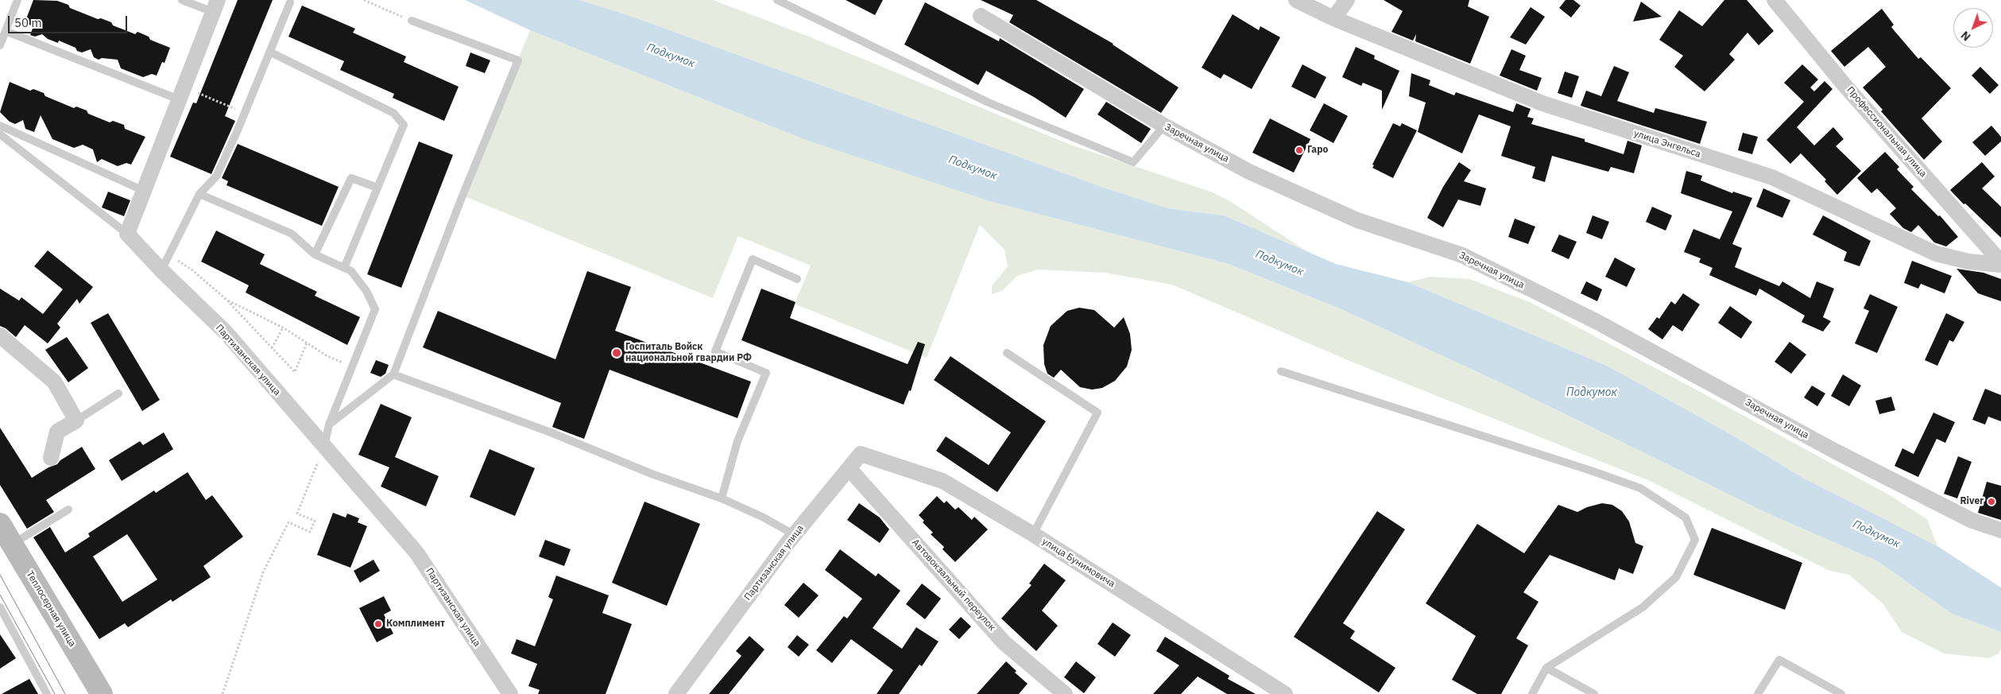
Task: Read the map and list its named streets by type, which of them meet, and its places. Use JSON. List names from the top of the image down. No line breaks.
{"streets":{"main road":["Теплосерная улица"],"street":["Профессиональная улица","Заречная улица","улица Энгельса","Партизанская улица","улица Бунимовича","Автовокзальный переулок"]},"crossings":[["Профессиональная улица","улица Энгельса"],["Партизанская улица","улица Бунимовича"],["Партизанская улица","Автовокзальный переулок"]],"water":["Подкумок"],"places":["Гаро","Госпиталь Войск национальной гвардии РФ","River","Комплимент"],"scale_bar":"50 m","north":"bottom left"}
